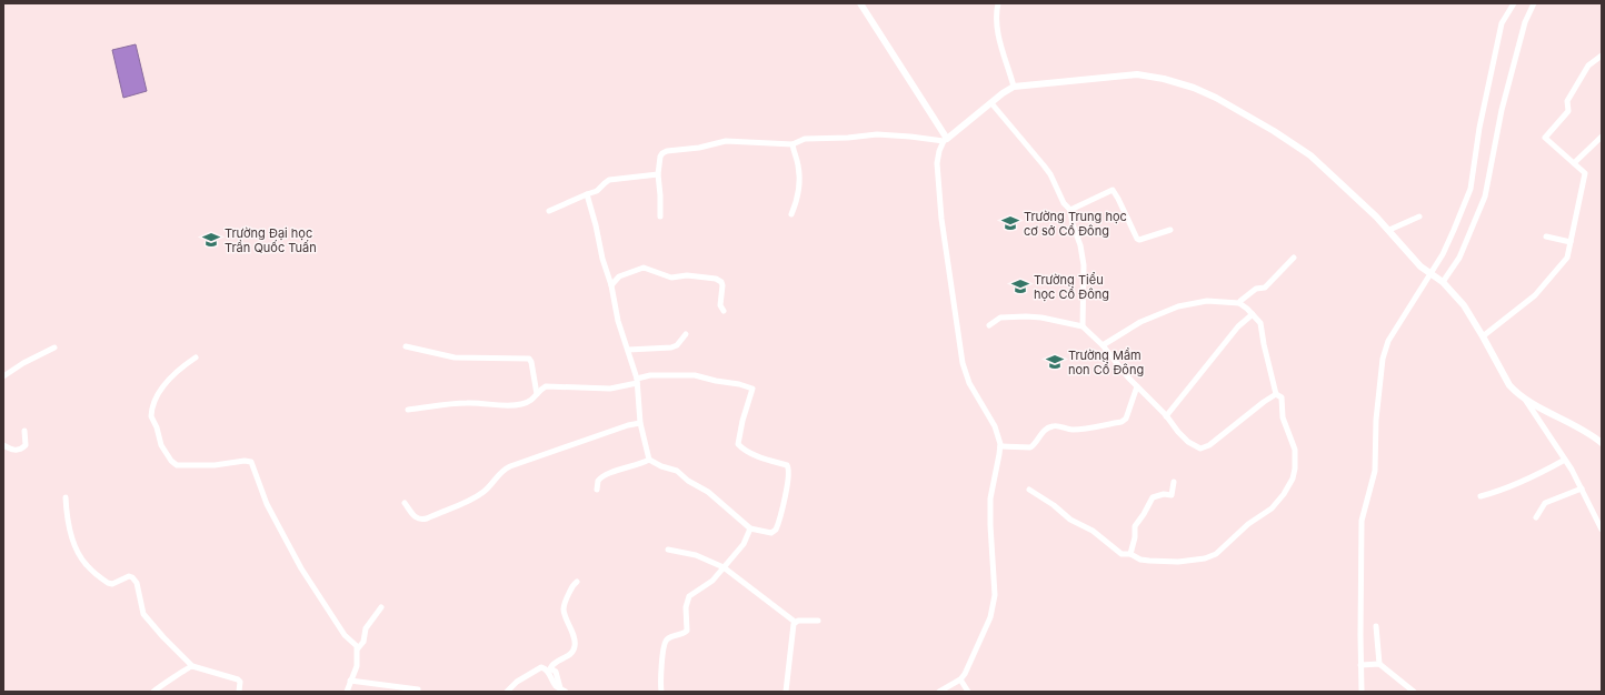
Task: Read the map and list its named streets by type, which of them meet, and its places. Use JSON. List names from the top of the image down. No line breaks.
{"places":{"school or university":["Trường Trung học cơ sở Cổ Đông","Trường Đại học Trần Quốc Tuấn","Trường Tiểu học Cổ Đông","Trường Mầm non Cổ Đông"]}}
